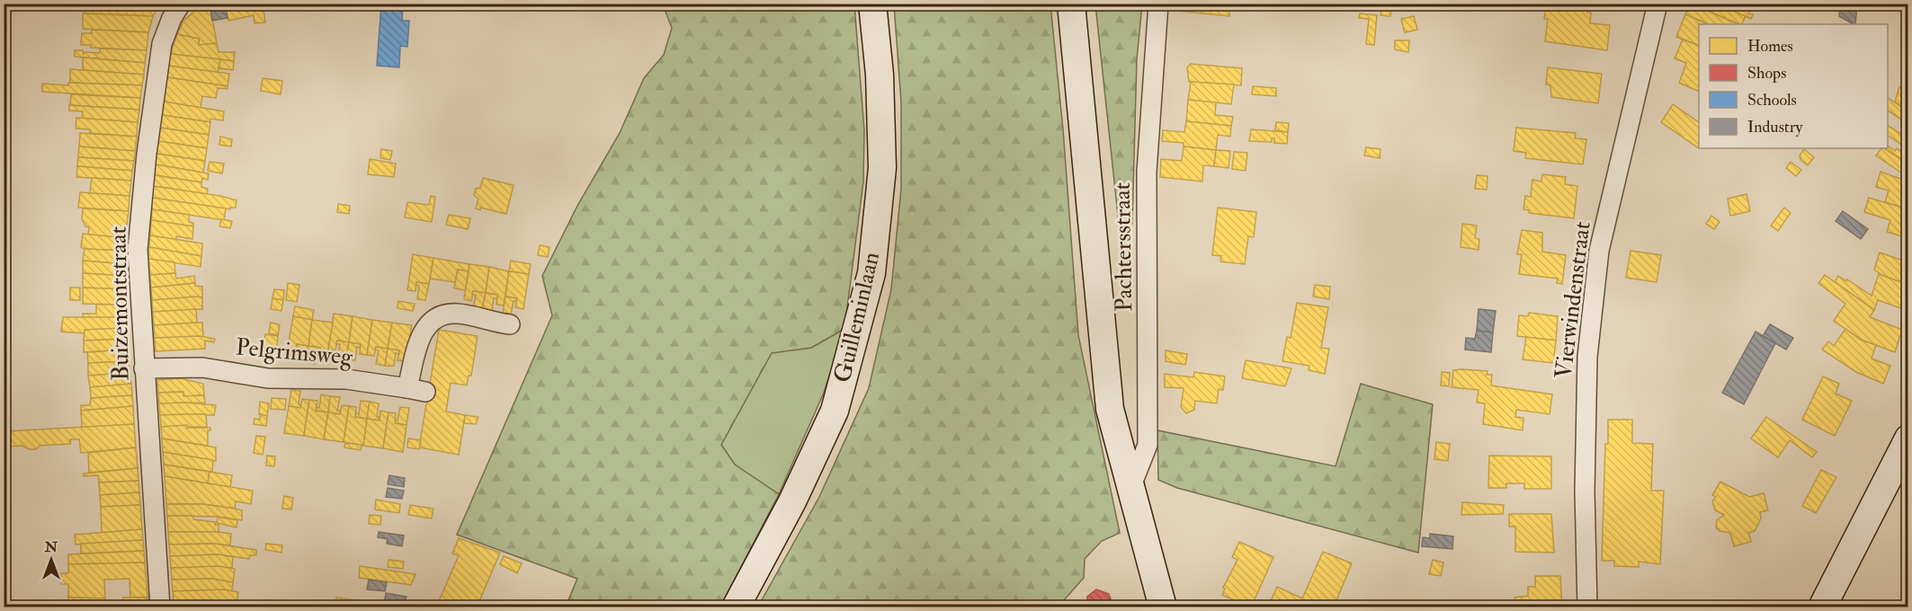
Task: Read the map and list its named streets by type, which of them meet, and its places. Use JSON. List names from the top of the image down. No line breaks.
{"streets":{"main road":["Guilleminlaan"],"street":["Pachtersstraat","Vierwindenstraat","Buizemontstraat","Pelgrimsweg"]},"crossings":[["Buizemontstraat","Pelgrimsweg"]],"legend":["Homes","Shops","Schools","Industry"],"north":"top"}
